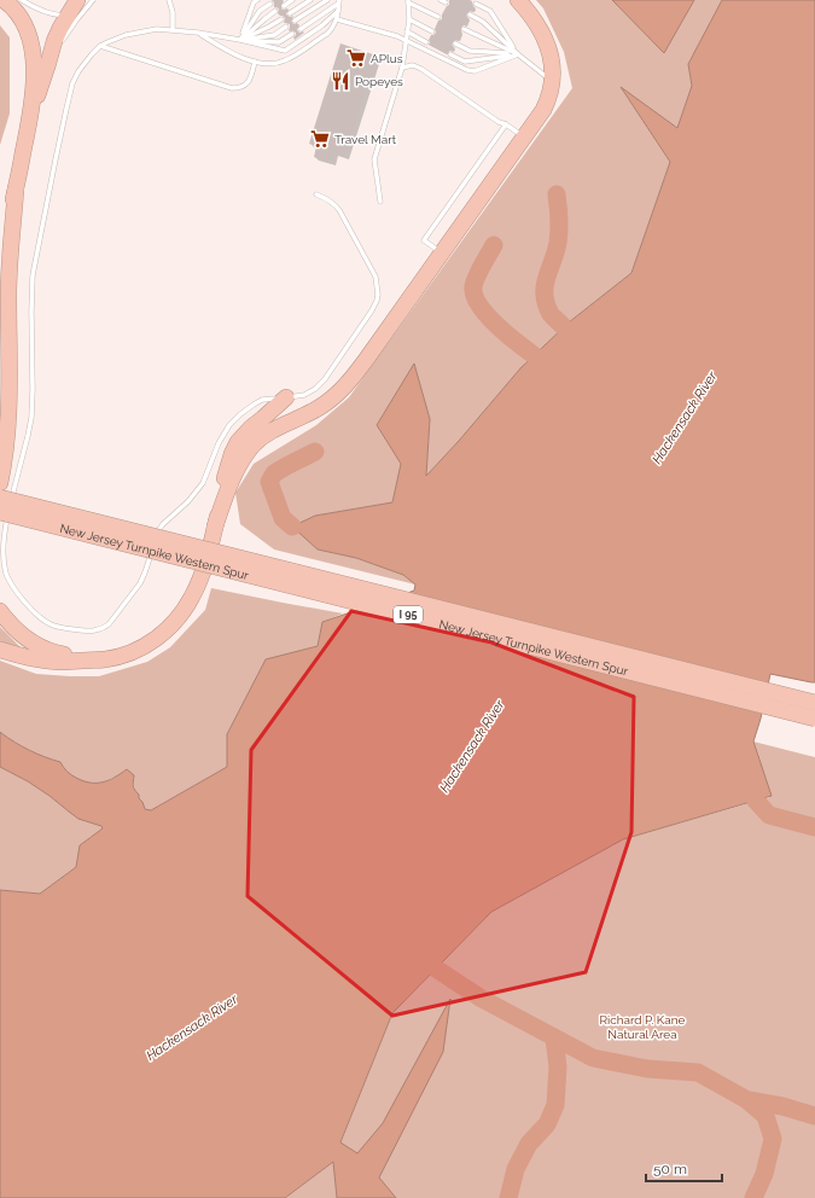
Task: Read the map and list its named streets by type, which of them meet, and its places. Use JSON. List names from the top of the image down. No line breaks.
{"streets":{"highway":["New Jersey Turnpike Western Spur","I 95"]},"water":["Hackensack River"],"parks":["Richard P. Kane Natural Area"],"places":{"supermarket":["APlus","Travel Mart"],"restaurant":["Popeyes"]},"scale_bar":"50 m"}
